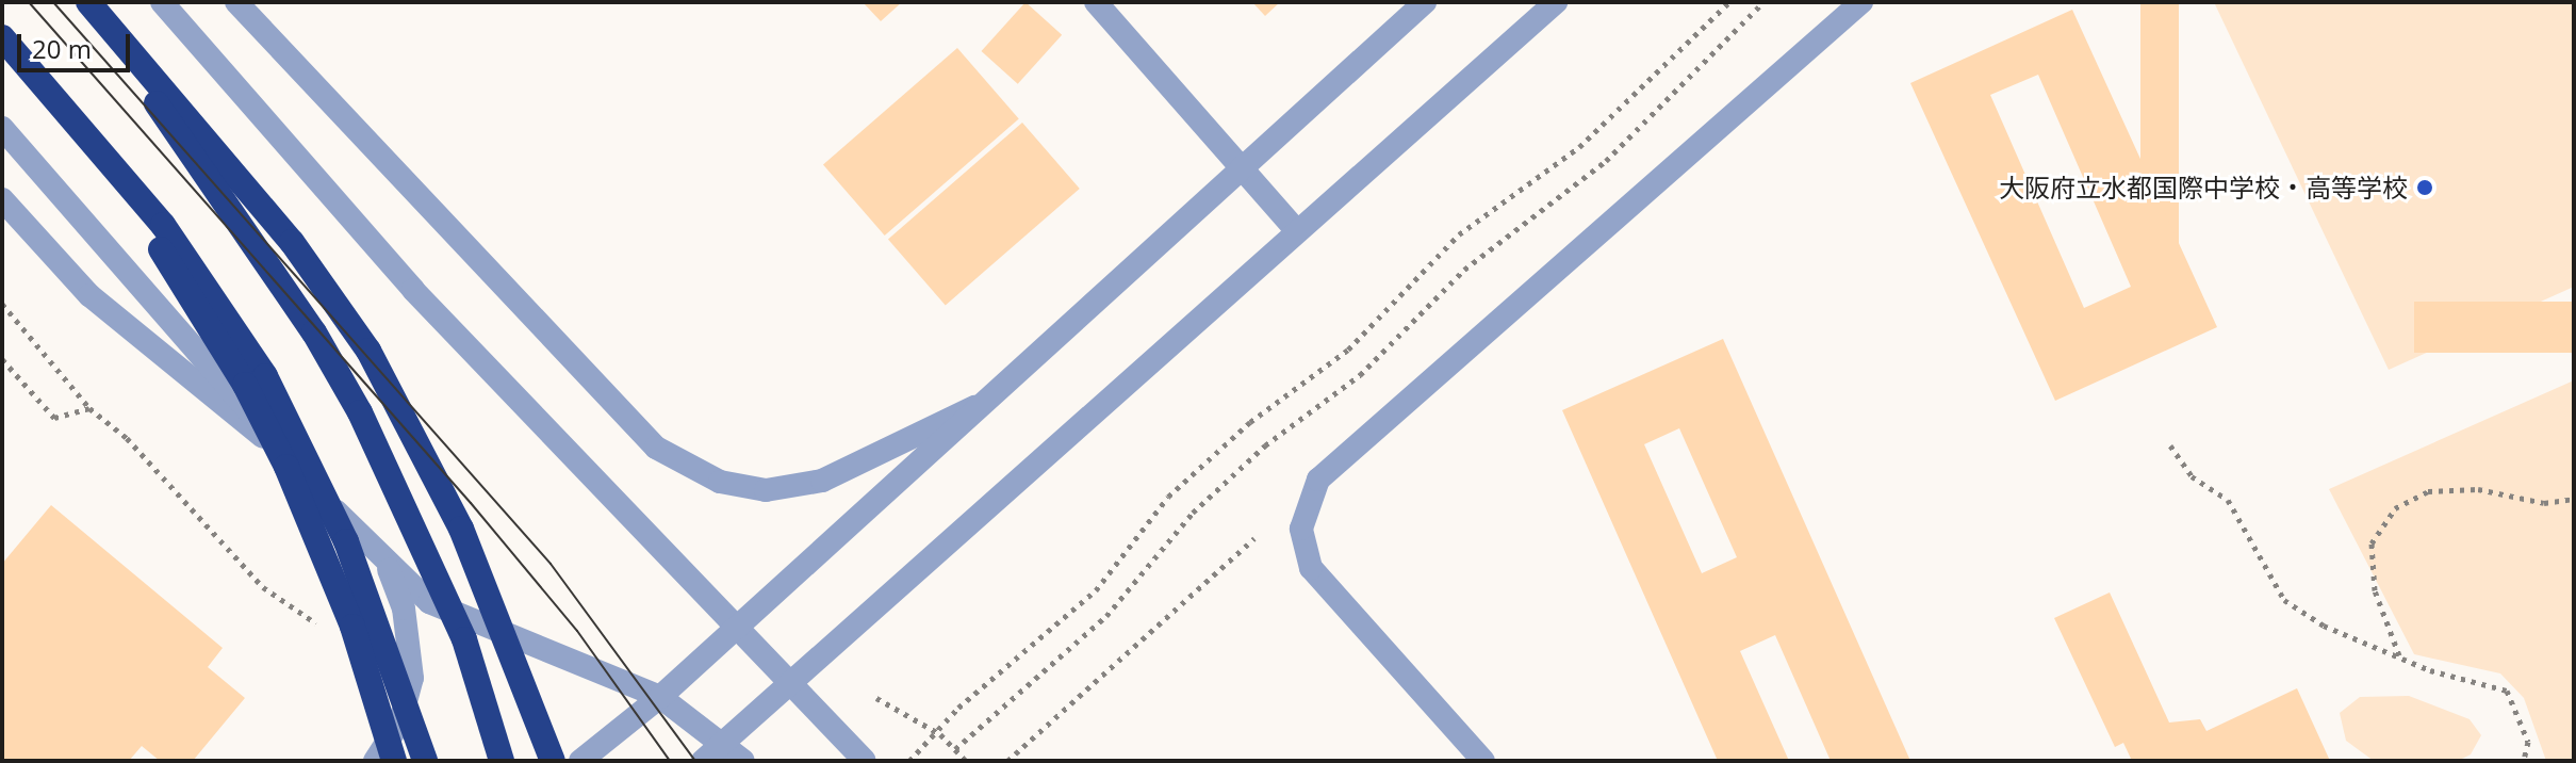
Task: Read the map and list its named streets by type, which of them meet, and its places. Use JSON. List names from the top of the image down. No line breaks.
{"places":["大阪府立水都国際中学校・高等学校"],"scale_bar":"20 m"}
